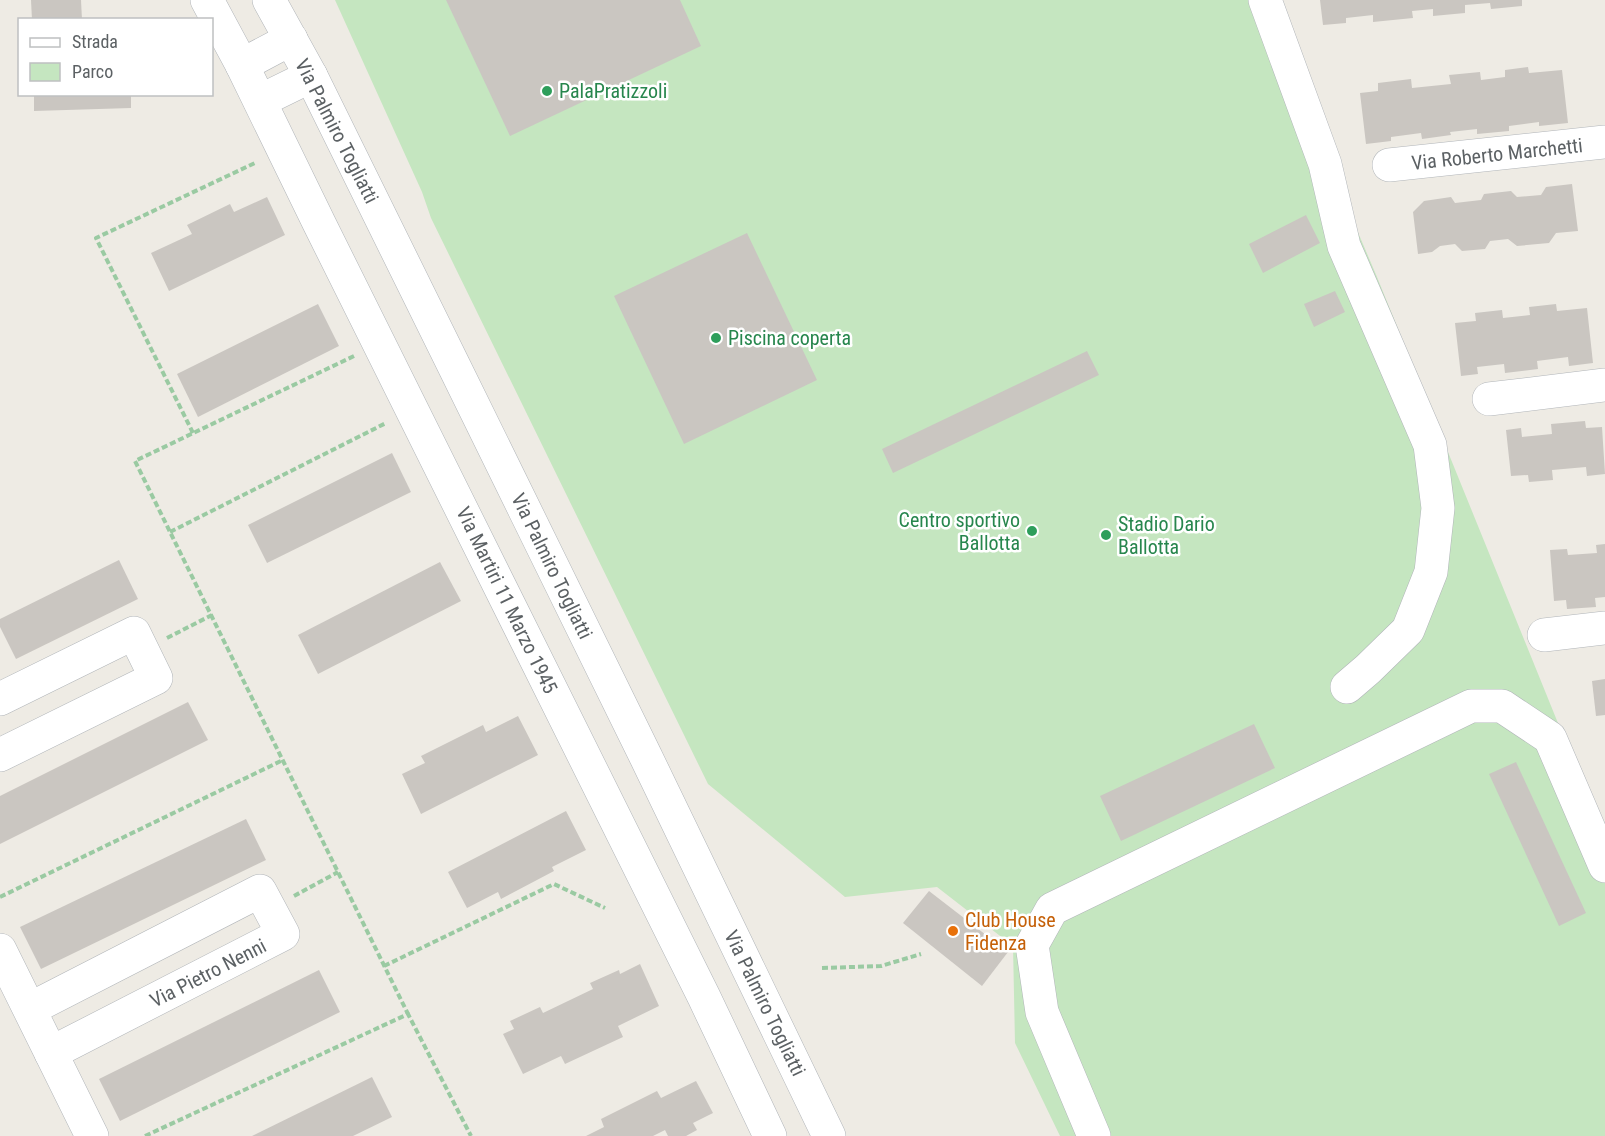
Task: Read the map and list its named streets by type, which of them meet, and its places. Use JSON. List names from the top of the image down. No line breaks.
{"streets":{"street":["Via Palmiro Togliatti","Via Roberto Marchetti","Via Martiri 11 Marzo 1945","Via Pietro Nenni"]},"places":["PalaPratizzoli","Piscina coperta","Centro sportivo Ballotta","Stadio Dario Ballotta","Club House Fidenza"],"legend":["Strada","Parco"]}
